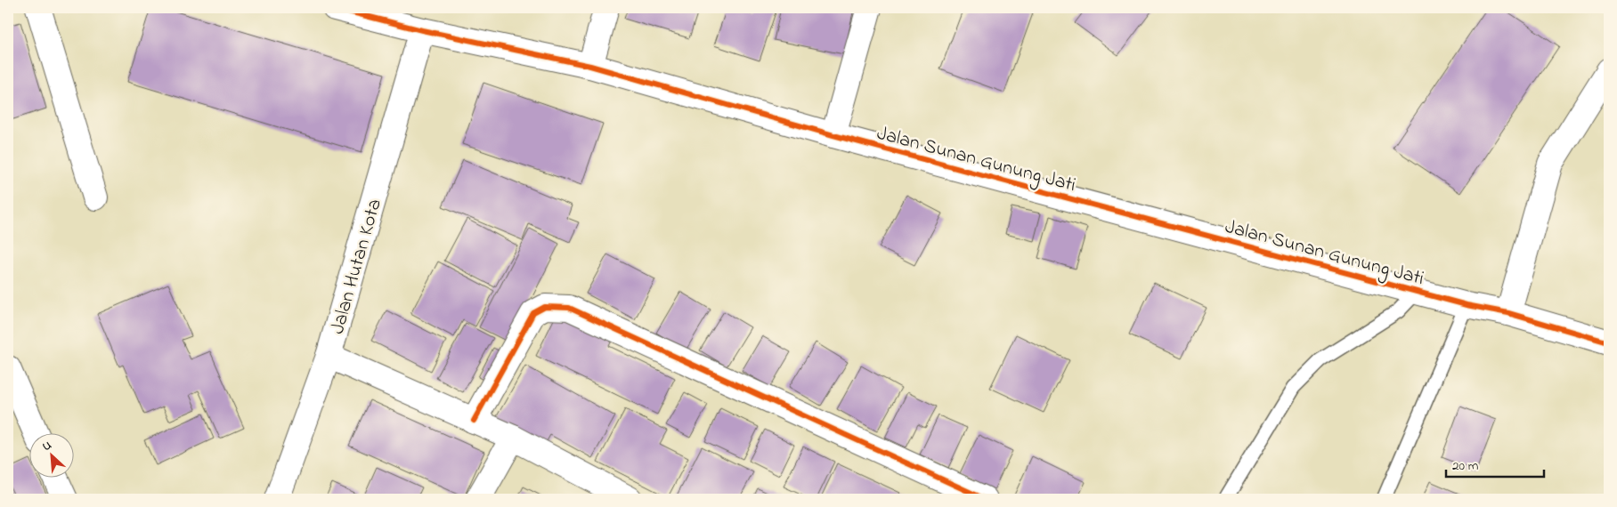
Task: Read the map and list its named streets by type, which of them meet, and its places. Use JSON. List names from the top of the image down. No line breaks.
{"streets":{"street":["Jalan Sunan Gunung Jati","Jalan Hutan Kota"]},"crossings":[["Jalan Sunan Gunung Jati","Jalan Hutan Kota"]],"scale_bar":"20 m","north":"top left"}
